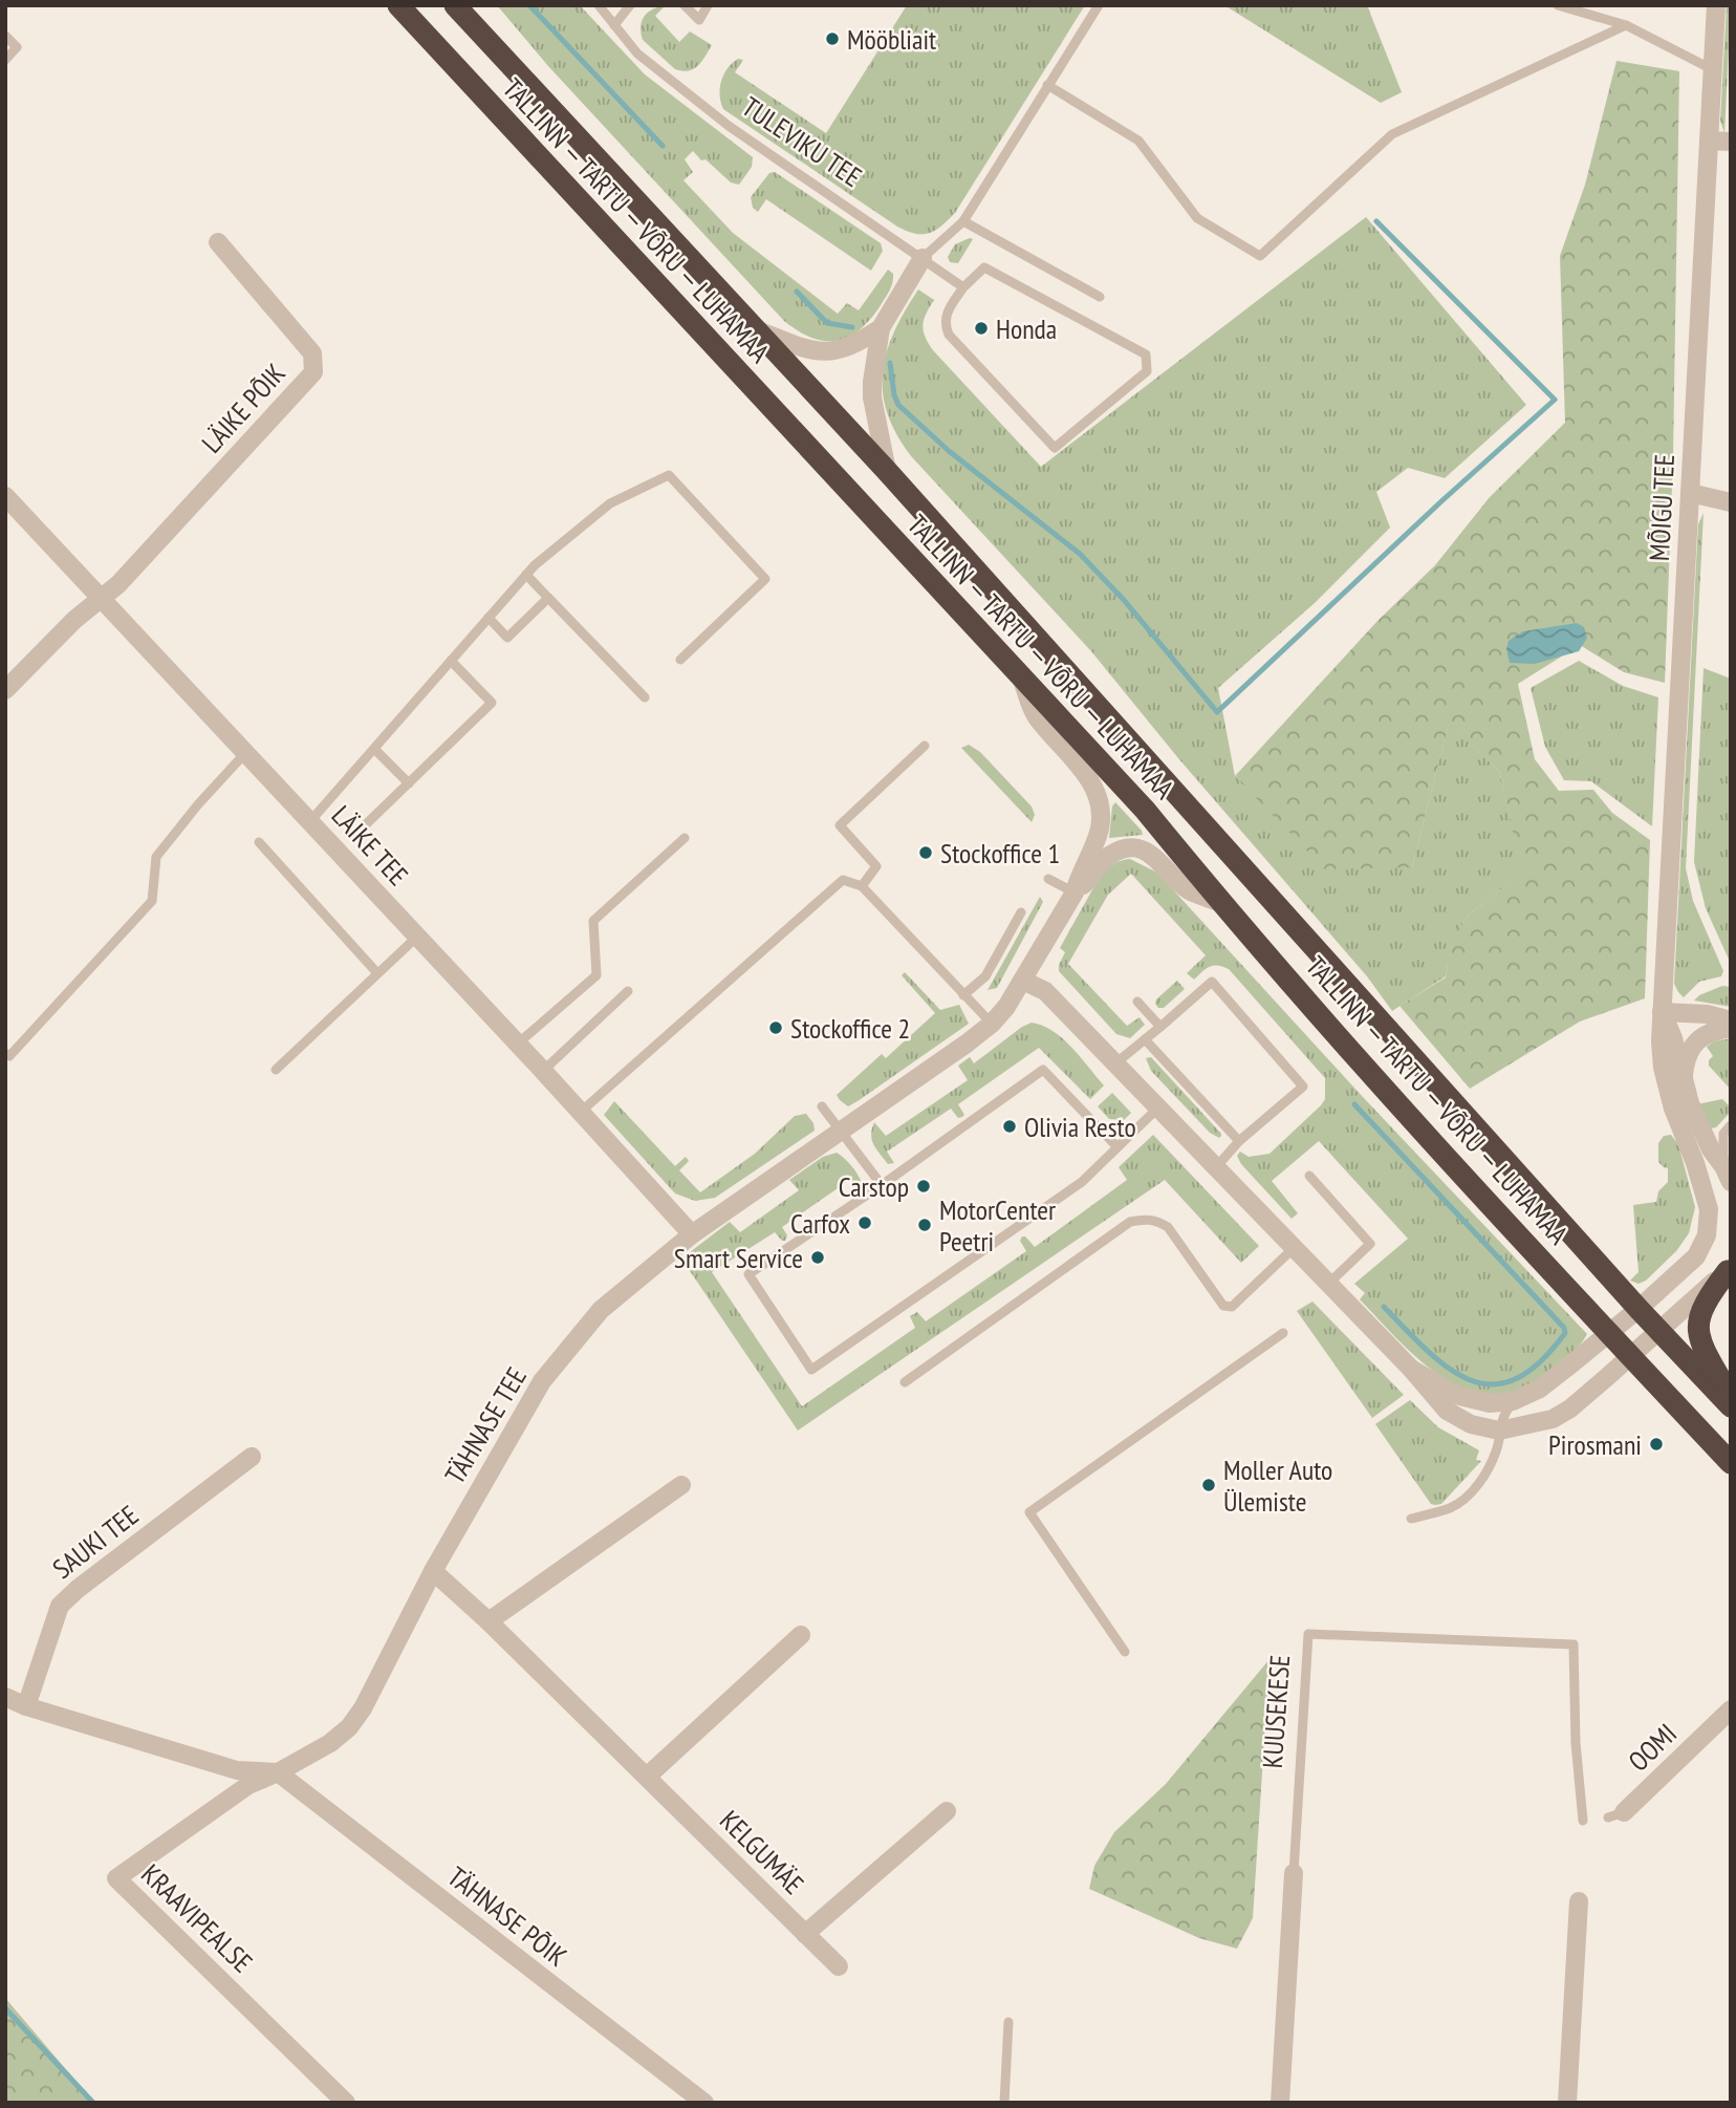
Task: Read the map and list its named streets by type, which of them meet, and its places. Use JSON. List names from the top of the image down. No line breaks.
{"streets":{"highway":["TALLINN — TARTU — VÕRU — LUHAMAA"],"street":["LÄIKE PÕIK","MÕIGU TEE","LÄIKE TEE","TÄHNASE TEE","SAUKI TEE","KUUSEKESE","OOMI","KELGUMÄE","TÄHNASE PÕIK","KRAAVIPEALSE"],"lane":["TULEVIKU TEE"]},"crossings":[["TALLINN — TARTU — VÕRU — LUHAMAA","MÕIGU TEE"],["LÄIKE PÕIK","LÄIKE TEE"],["LÄIKE TEE","TÄHNASE TEE"],["TÄHNASE TEE","KELGUMÄE"],["TÄHNASE TEE","TÄHNASE PÕIK"],["TÄHNASE TEE","KRAAVIPEALSE"],["TÄHNASE PÕIK","KRAAVIPEALSE"]],"places":["Mööbliait","Honda","Stockoffice 1","Stockoffice 2","Olivia Resto","Carstop","Carfox","MotorCenter Peetri","Smart Service","Pirosmani","Moller Auto Ülemiste"]}
